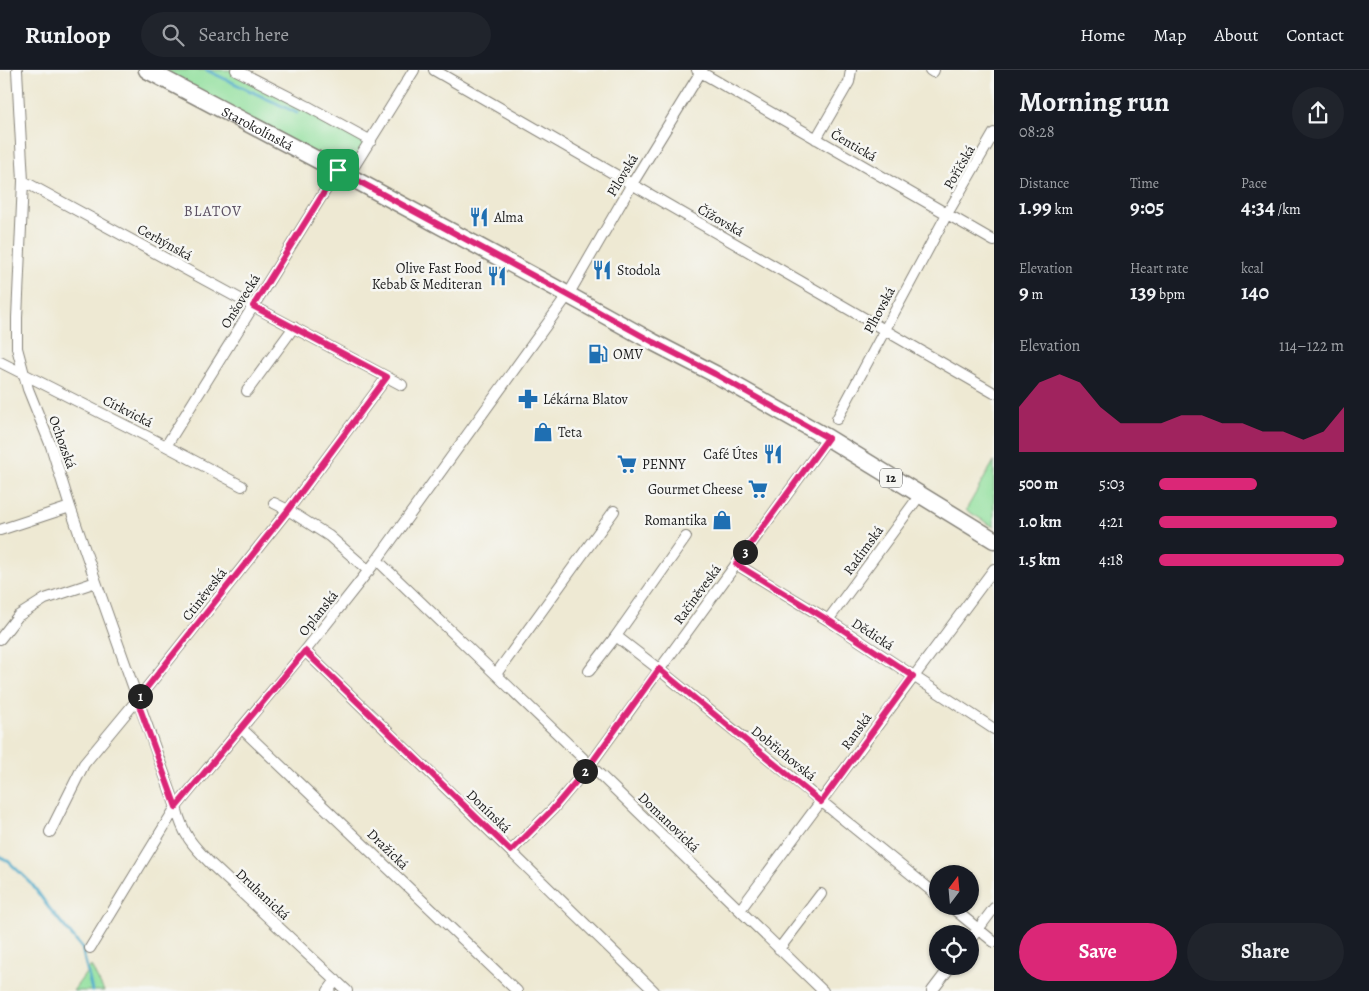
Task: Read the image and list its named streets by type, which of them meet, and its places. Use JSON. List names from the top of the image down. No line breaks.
{"streets":{"main road":["Starokolínská","12"],"street":["Čentická","Poříčská","Pilovská","Čížovská","Cerhýnská","Onšovecká","Plhovská","Církvická","Ochozská","Radimská","Ctiněveská","Račiněveská","Oplanská","Dědická","Ranská","Dobřichovská","Donínská","Domanovická","Dražická","Druhanická"]},"crossings":[["Starokolínská","Pilovská"],["Starokolínská","Onšovecká"],["Starokolínská","Radimská"],["Starokolínská","Račiněveská"],["Starokolínská","Oplanská"],["Čentická","Poříčská"],["Čentická","Pilovská"],["Čentická","Plhovská"],["Poříčská","Plhovská"],["Pilovská","Čížovská"],["Pilovská","Oplanská"],["Čížovská","Plhovská"],["Cerhýnská","Onšovecká"],["Cerhýnská","Ochozská"],["Cerhýnská","Ctiněveská"],["Onšovecká","Církvická"],["Církvická","Ochozská"],["Ochozská","Ctiněveská"],["Ochozská","Oplanská"],["Ochozská","Druhanická"],["Radimská","Dědická"],["Račiněveská","Dědická"],["Račiněveská","Dobřichovská"],["Račiněveská","Donínská"],["Račiněveská","Domanovická"],["Oplanská","Donínská"],["Oplanská","Domanovická"],["Oplanská","Dražická"],["Oplanská","Druhanická"],["Dědická","Ranská"],["Ranská","Dobřichovská"],["Ranská","Domanovická"]],"districts":["BLATOV"],"places":{"restaurant":["Alma","Stodola","Olive Fast Food Kebab & Mediteran","Café Útes"],"fuel station":["OMV"],"pharmacy":["Lékárna Blatov"],"shop":["Teta","Romantika"],"supermarket":["PENNY","Gourmet Cheese"]},"north":"top","page":{"header":"Runloop","search":"Search here","nav":["Home","Map","About","Contact"],"heading":["Morning run","08:28"],"stats":[["Distance","1.99 km"],["Time","9:05"],["Pace","4:34 /km"],["Elevation","9 m"],["Heart rate","139 bpm"],["kcal","140"]],"chart":["Elevation","114–122 m"],"list":[{"name":"500 m","note":"5:03"},{"name":"1.0 km","note":"4:21"},{"name":"1.5 km","note":"4:18"}],"pins":["3","1","2"],"buttons":["Save","Share"]}}
